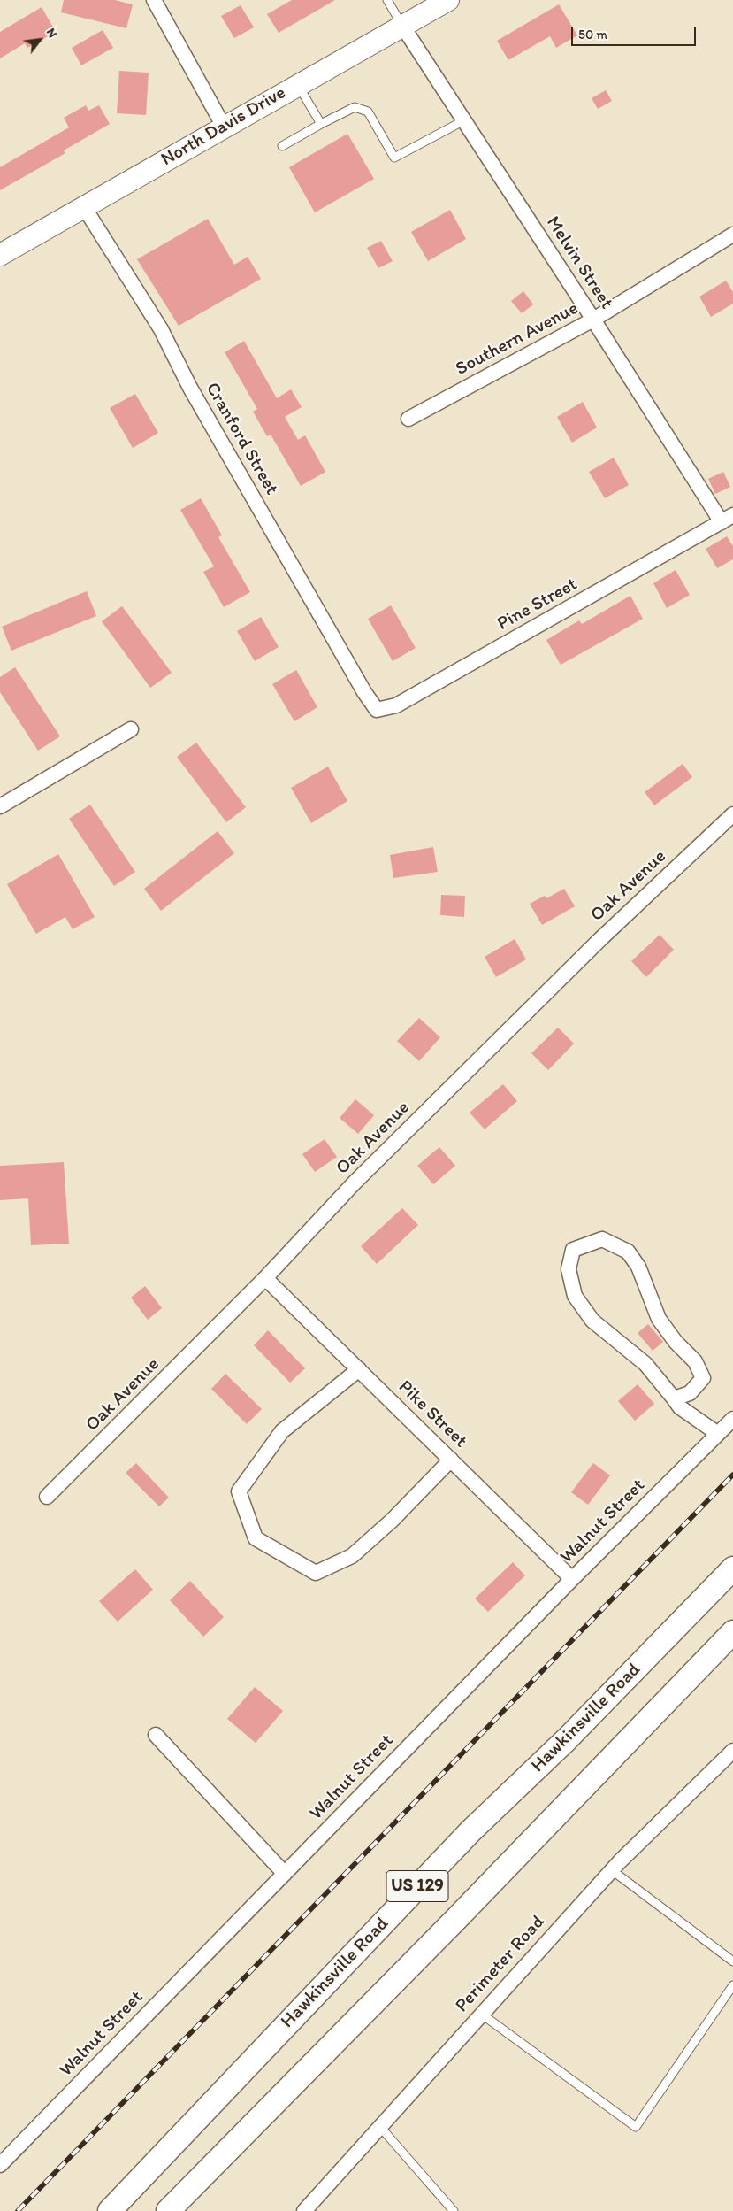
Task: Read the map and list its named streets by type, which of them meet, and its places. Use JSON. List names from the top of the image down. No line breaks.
{"streets":{"main road":["North Davis Drive","Hawkinsville Road","US 129"],"street":["Melvin Street","Southern Avenue","Cranford Street","Pine Street","Oak Avenue","Pike Street","Walnut Street","Perimeter Road"]},"crossings":[["North Davis Drive","Melvin Street"],["North Davis Drive","Cranford Street"],["Melvin Street","Southern Avenue"],["Melvin Street","Pine Street"],["Cranford Street","Pine Street"],["Oak Avenue","Pike Street"],["Pike Street","Walnut Street"]],"scale_bar":"50 m","north":"top right"}
